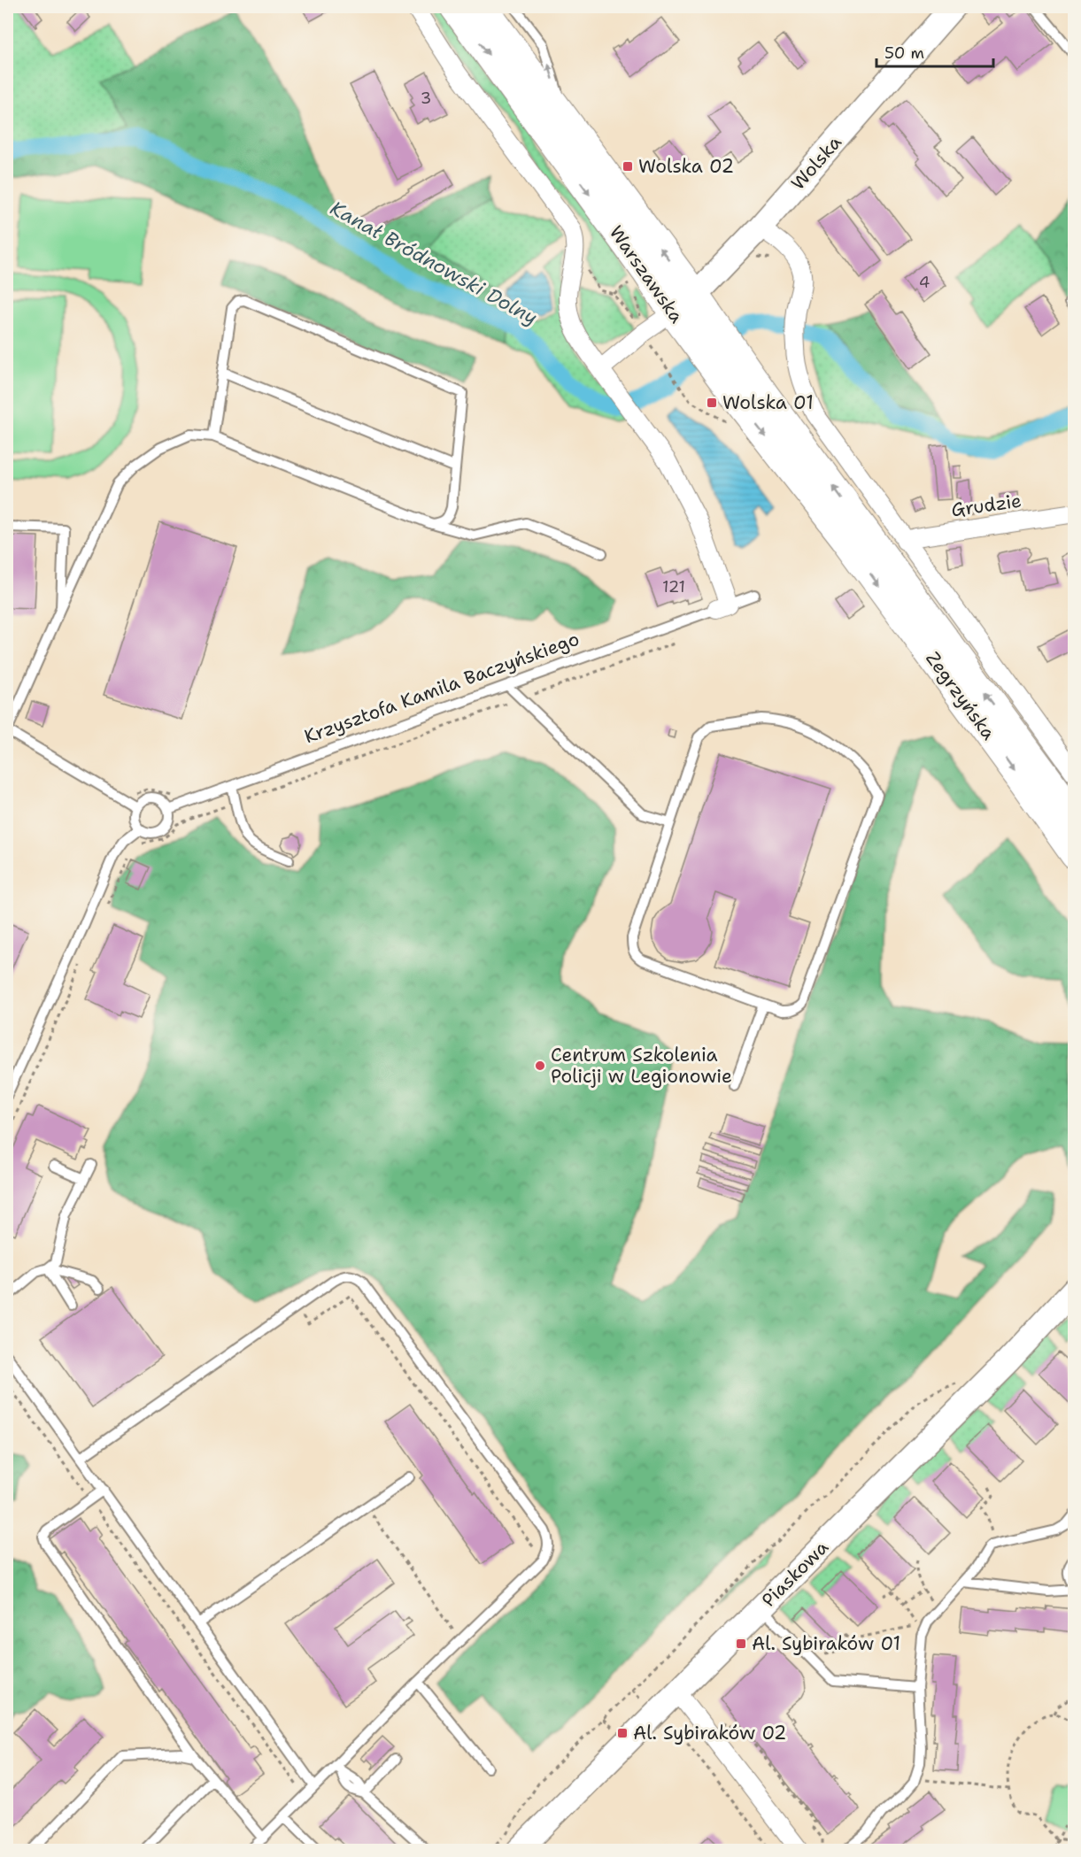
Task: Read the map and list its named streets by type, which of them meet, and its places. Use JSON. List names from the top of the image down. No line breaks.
{"streets":{"main road":["Warszawska","Zegrzyńska"],"street":["Wolska","Grudzie","Piaskowa"],"lane":["Krzysztofa Kamila Baczyńskiego"]},"crossings":[["Wolska","Warszawska"],["Warszawska","Zegrzyńska"]],"water":["Kanał Bródnowski Dolny"],"places":{"transit":["Wolska 02","Wolska 01","Al. Sybiraków 01","Al. Sybiraków 02"],"other":["Centrum Szkolenia Policji w Legionowie"]},"house_numbers":["3","4","121"],"scale_bar":"50 m"}
